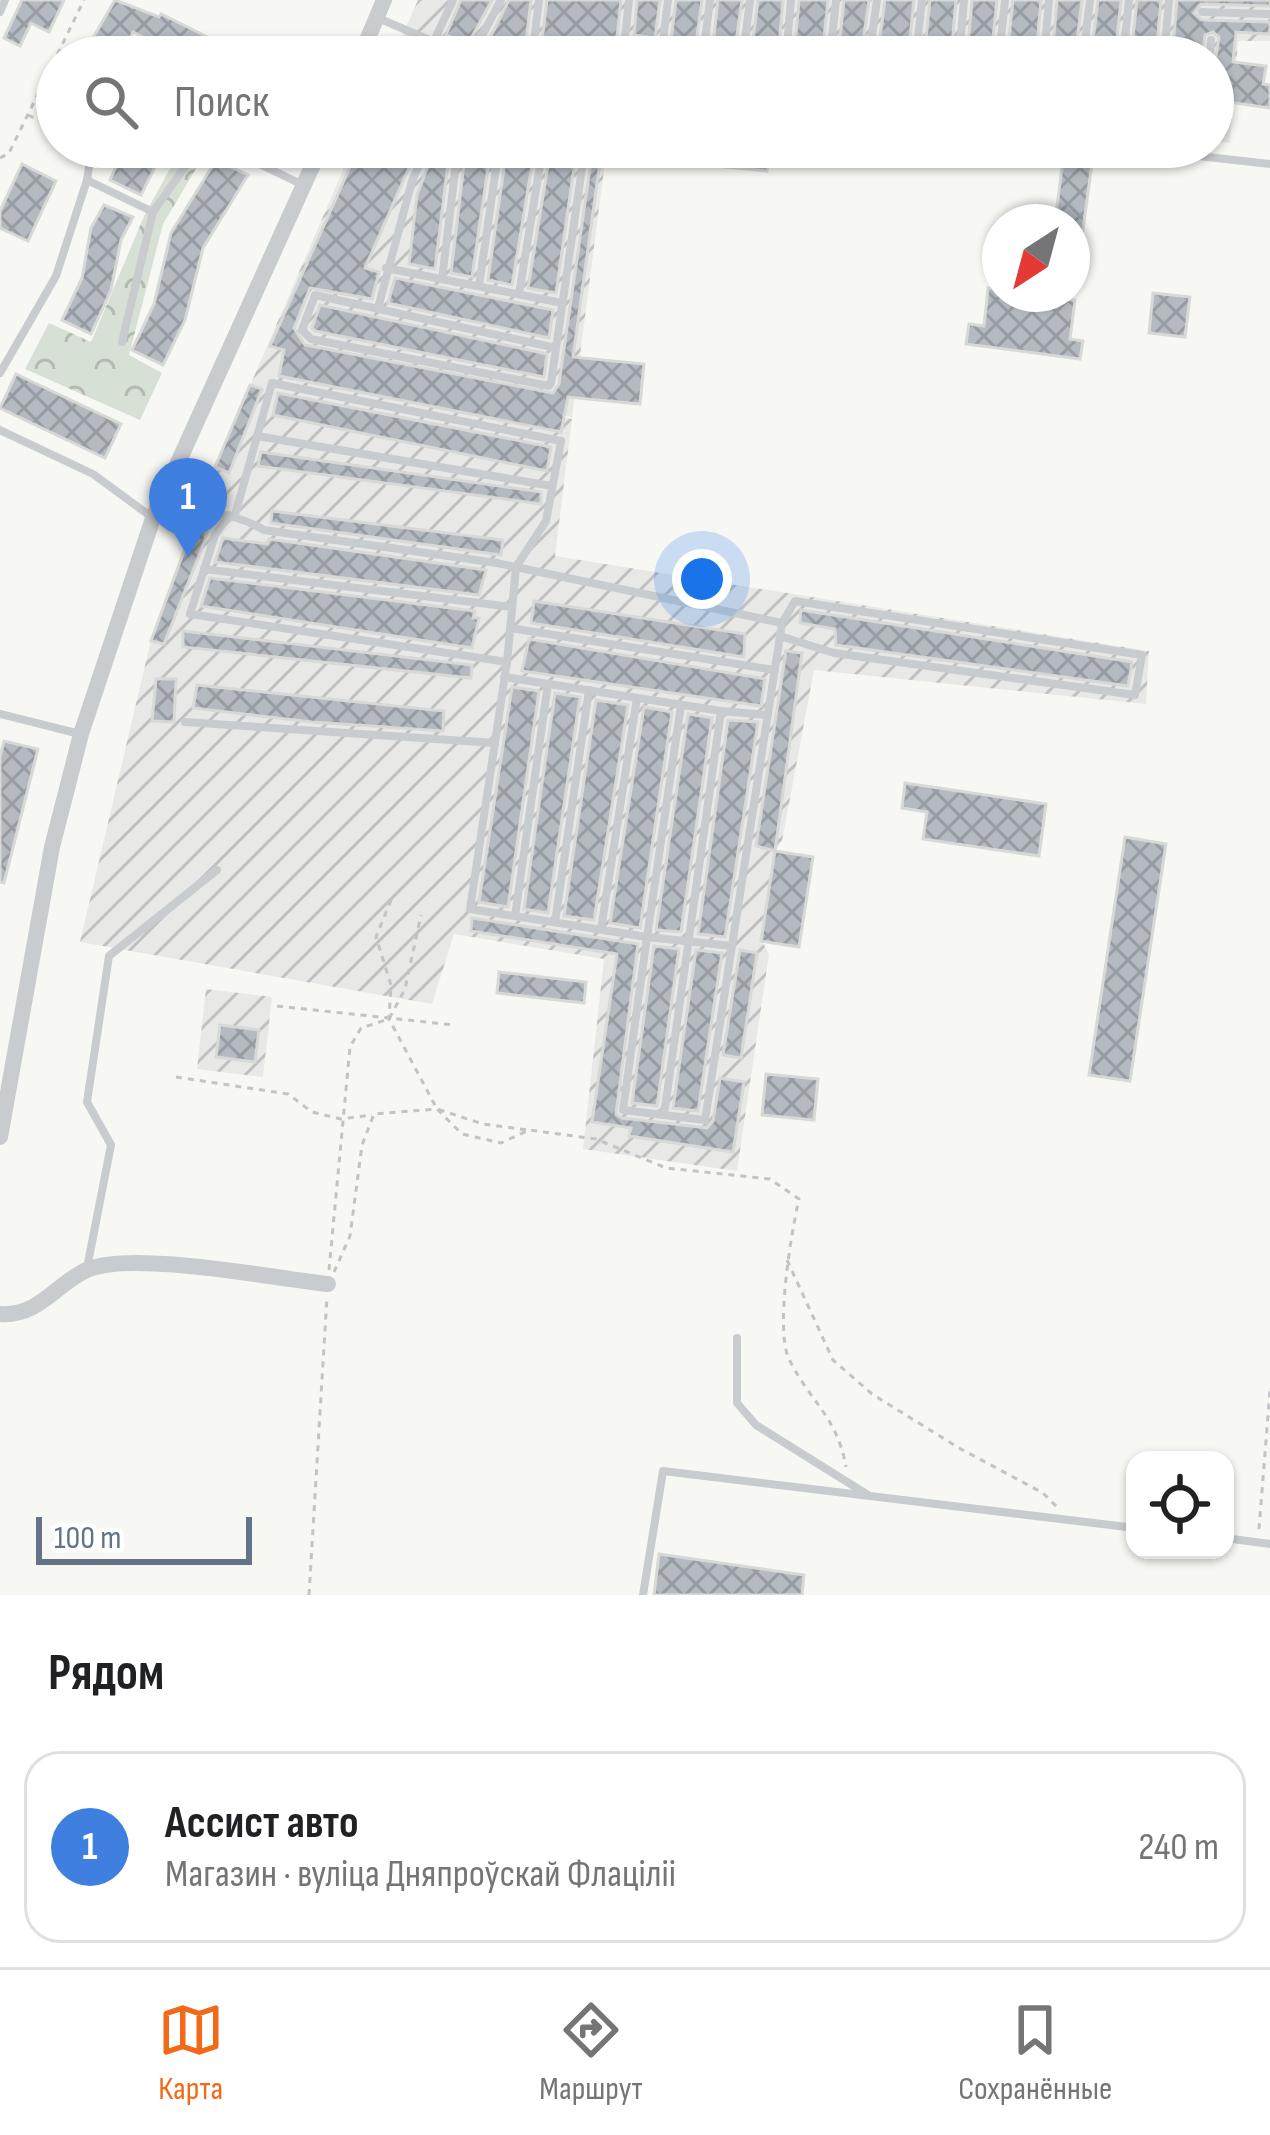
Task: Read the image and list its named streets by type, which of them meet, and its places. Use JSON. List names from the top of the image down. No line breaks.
{"scale_bar":"100 m","north":"bottom left","page":{"search":"Поиск","pins":"1","scale":"100 m","heading":"Рядом","list":[{"mark":"1","name":"Ассист авто","note":"Магазин · вуліца Дняпроўскай Флаціліі","value":"240 m"}],"nav":["Карта","Маршрут","Сохранённые"]}}
